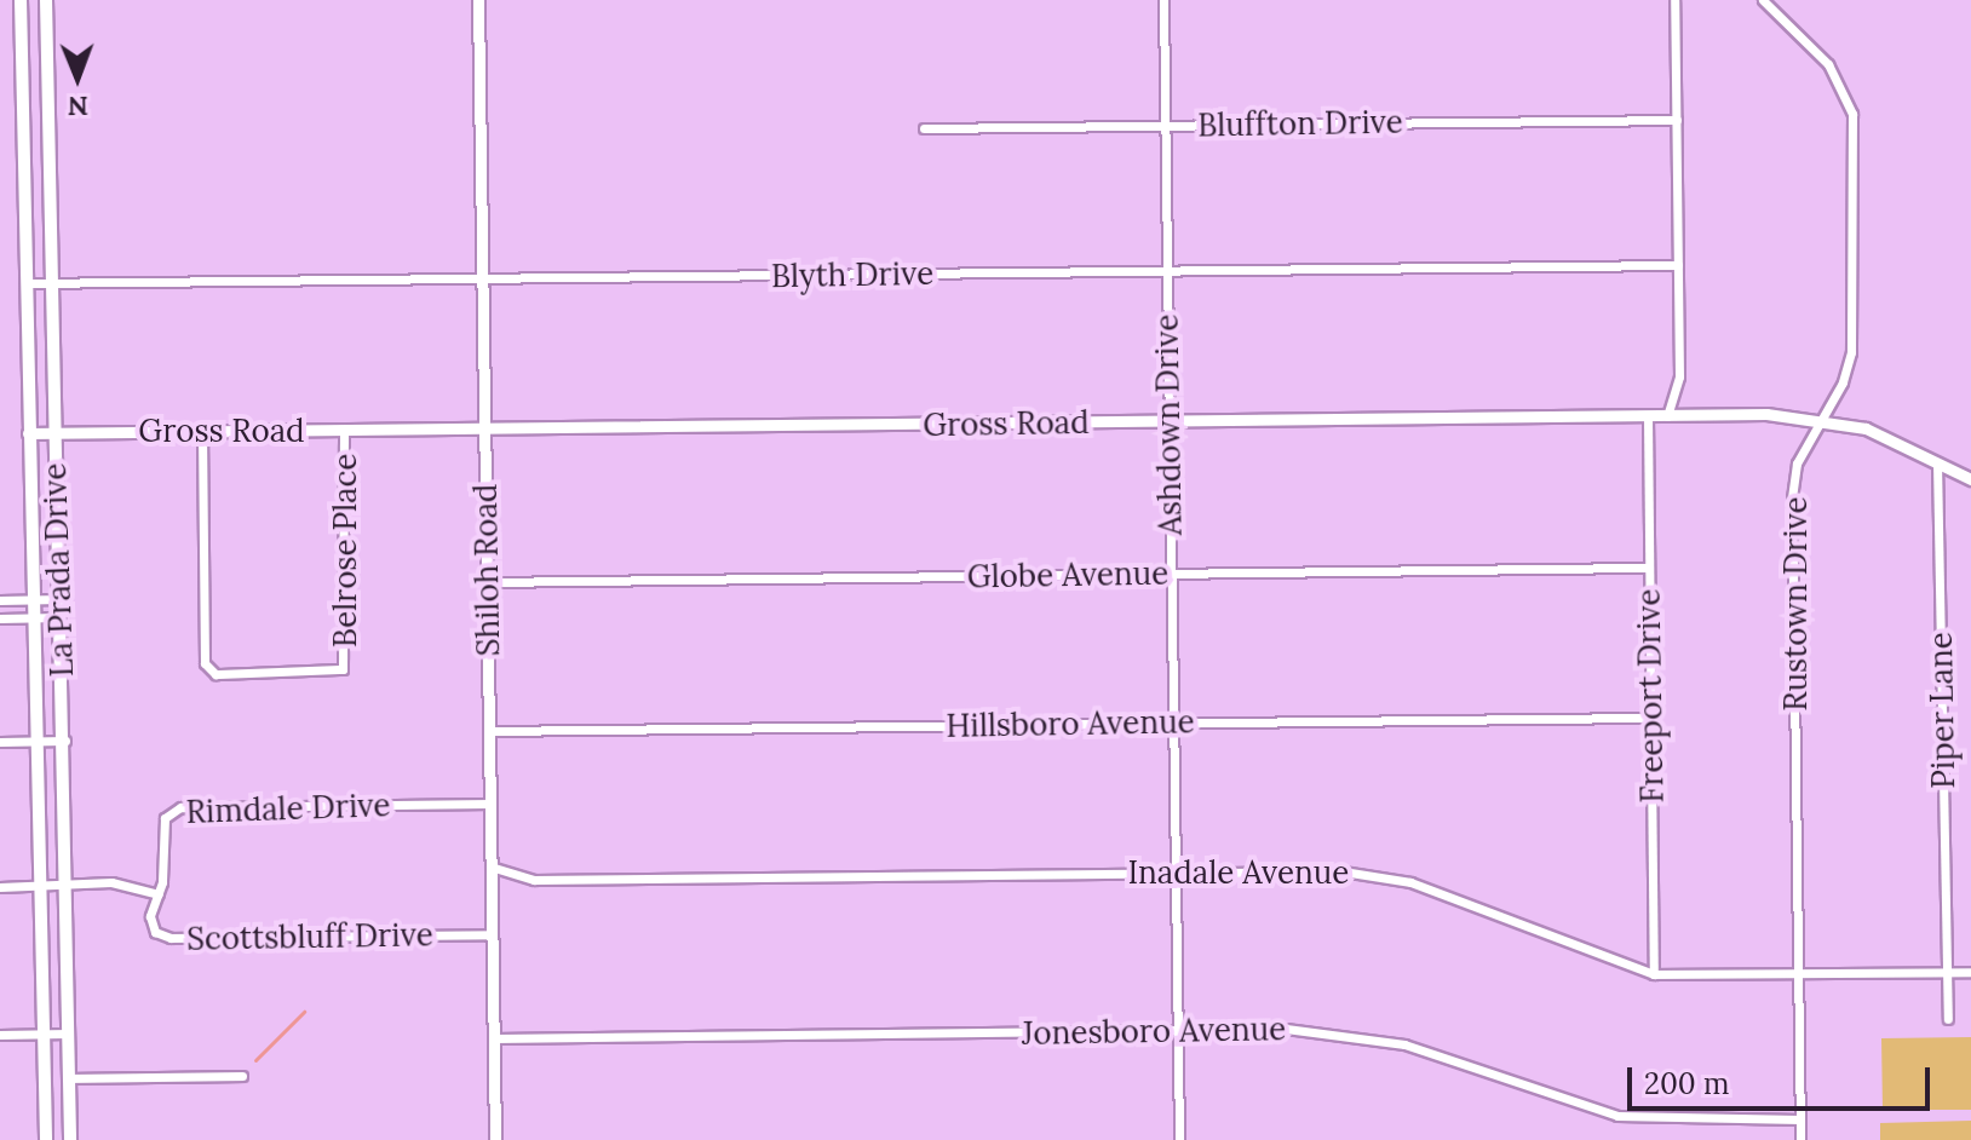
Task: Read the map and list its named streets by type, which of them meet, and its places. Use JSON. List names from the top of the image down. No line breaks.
{"streets":{"main road":["La Prada Drive"],"street":["Bluffton Drive","Blyth Drive","Gross Road","Ashdown Drive","Belrose Place","Shiloh Road","Globe Avenue","Rustown Drive","Freeport Drive","Piper Lane","Hillsboro Avenue","Rimdale Drive","Inadale Avenue","Scottsbluff Drive","Jonesboro Avenue"]},"crossings":[["Bluffton Drive","Ashdown Drive"],["Blyth Drive","Ashdown Drive"],["Blyth Drive","La Prada Drive"],["Blyth Drive","Shiloh Road"],["Gross Road","Ashdown Drive"],["Gross Road","Belrose Place"],["Gross Road","La Prada Drive"],["Gross Road","Shiloh Road"],["Gross Road","Rustown Drive"],["Gross Road","Freeport Drive"],["Gross Road","Piper Lane"],["Ashdown Drive","Globe Avenue"],["Ashdown Drive","Hillsboro Avenue"],["Ashdown Drive","Inadale Avenue"],["Ashdown Drive","Jonesboro Avenue"],["La Prada Drive","Scottsbluff Drive"],["Shiloh Road","Globe Avenue"],["Shiloh Road","Hillsboro Avenue"],["Shiloh Road","Rimdale Drive"],["Shiloh Road","Inadale Avenue"],["Shiloh Road","Scottsbluff Drive"],["Shiloh Road","Jonesboro Avenue"],["Globe Avenue","Freeport Drive"],["Rustown Drive","Inadale Avenue"],["Rustown Drive","Jonesboro Avenue"],["Freeport Drive","Hillsboro Avenue"],["Freeport Drive","Inadale Avenue"],["Piper Lane","Inadale Avenue"],["Rimdale Drive","Scottsbluff Drive"]],"scale_bar":"200 m","north":"bottom"}
